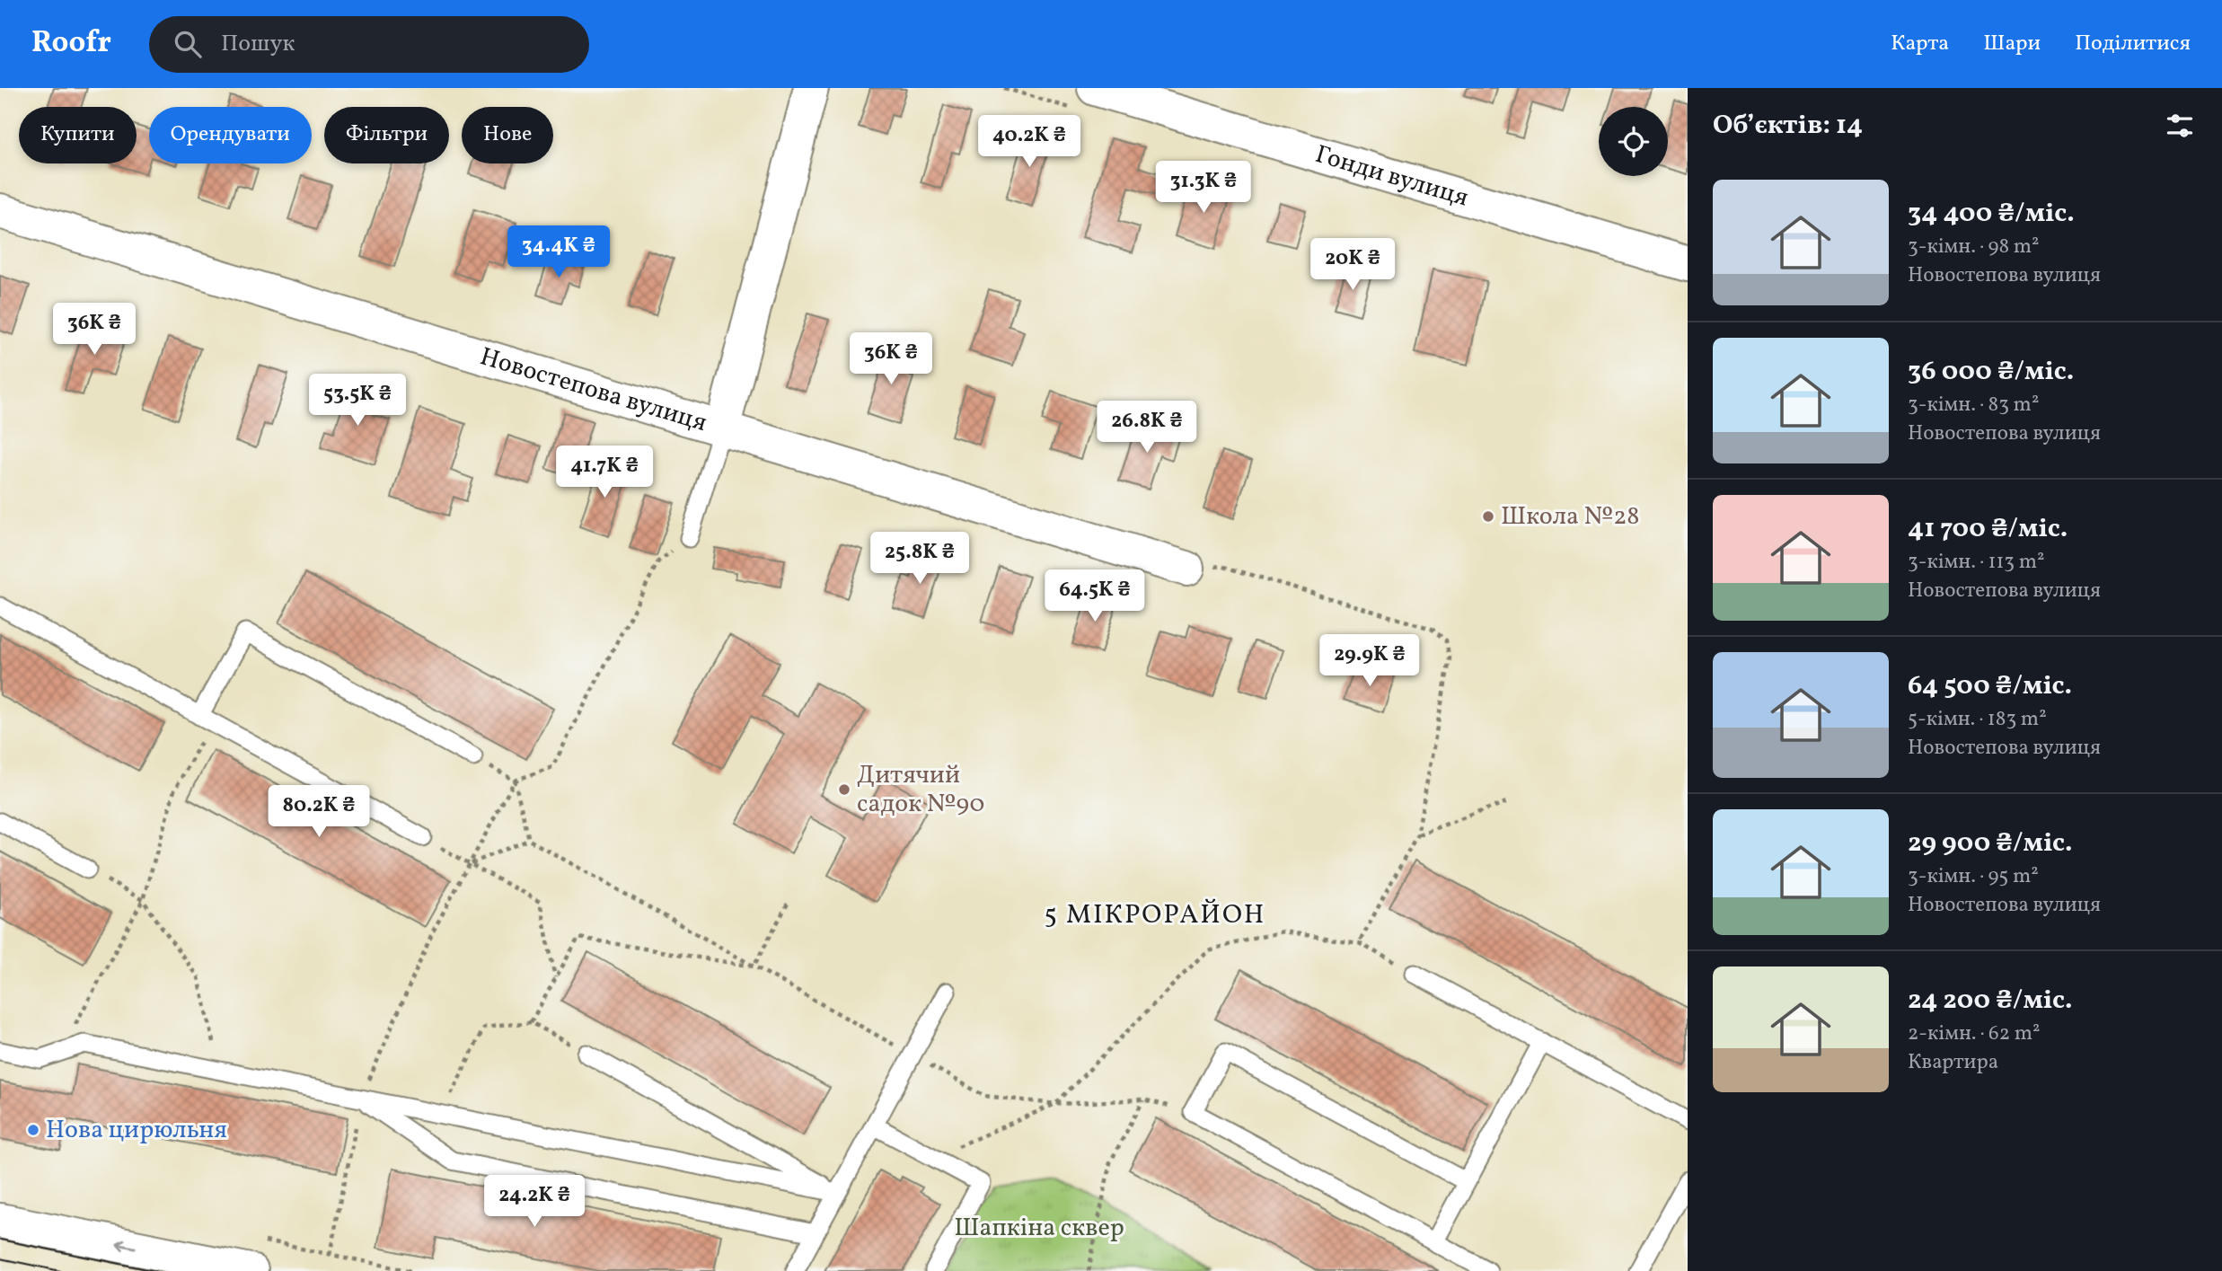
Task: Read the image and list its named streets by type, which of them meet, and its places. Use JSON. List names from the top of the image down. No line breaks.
{"streets":{"street":["Гонди вулиця","Новостепова вулиця"]},"districts":["5 МІКРОРАЙОН"],"parks":["Шапкіна сквер"],"places":["Школа №28","Дитячий садок №90","Нова цирюльня"],"page":{"header":"Roofr","search":"Пошук","nav":["Карта","Шари","Поділитися"],"heading":"Об’єктів: 14","chip":["Купити","Орендувати","Фільтри","Нове"],"price":["40.2K ₴","31.3K ₴","34.4K ₴","20K ₴","36K ₴","36K ₴","53.5K ₴","26.8K ₴","41.7K ₴","25.8K ₴","64.5K ₴","29.9K ₴","80.2K ₴","24.2K ₴"],"list":[{"name":"34 400 ₴/міс.","note":"3-кімн. · 98 m² · Новостепова вулиця"},{"name":"36 000 ₴/міс.","note":"3-кімн. · 83 m² · Новостепова вулиця"},{"name":"41 700 ₴/міс.","note":"3-кімн. · 113 m² · Новостепова вулиця"},{"name":"64 500 ₴/міс.","note":"5-кімн. · 183 m² · Новостепова вулиця"},{"name":"29 900 ₴/міс.","note":"3-кімн. · 95 m² · Новостепова вулиця"},{"name":"24 200 ₴/міс.","note":"2-кімн. · 62 m² · Квартира"}]}}
